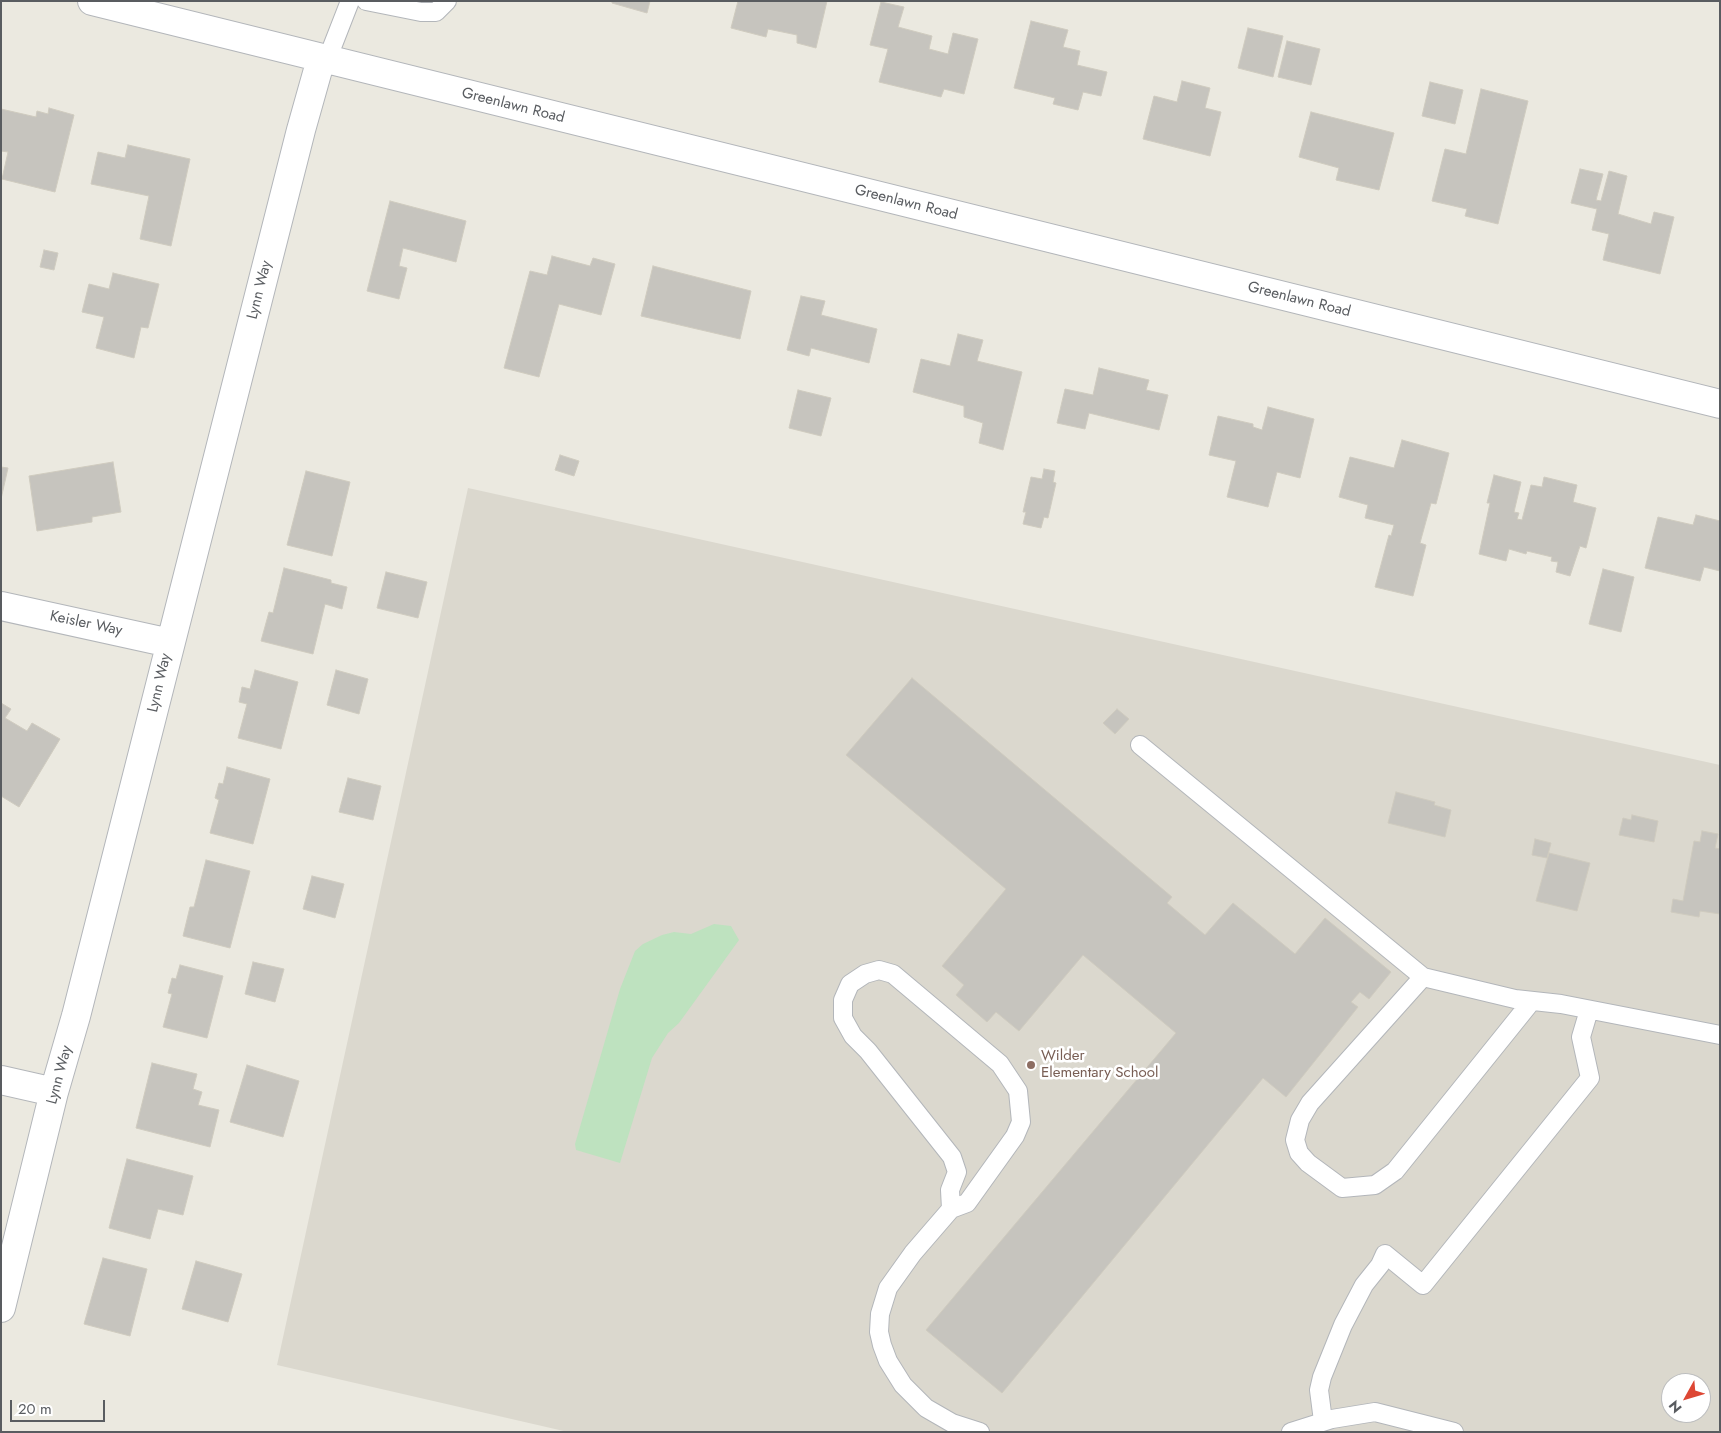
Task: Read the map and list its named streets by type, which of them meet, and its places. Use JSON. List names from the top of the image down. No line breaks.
{"streets":{"street":["Greenlawn Road","Lynn Way","Keisler Way"]},"crossings":[["Greenlawn Road","Lynn Way"],["Lynn Way","Keisler Way"]],"places":["Wilder Elementary School"],"scale_bar":"20 m","north":"bottom left"}
